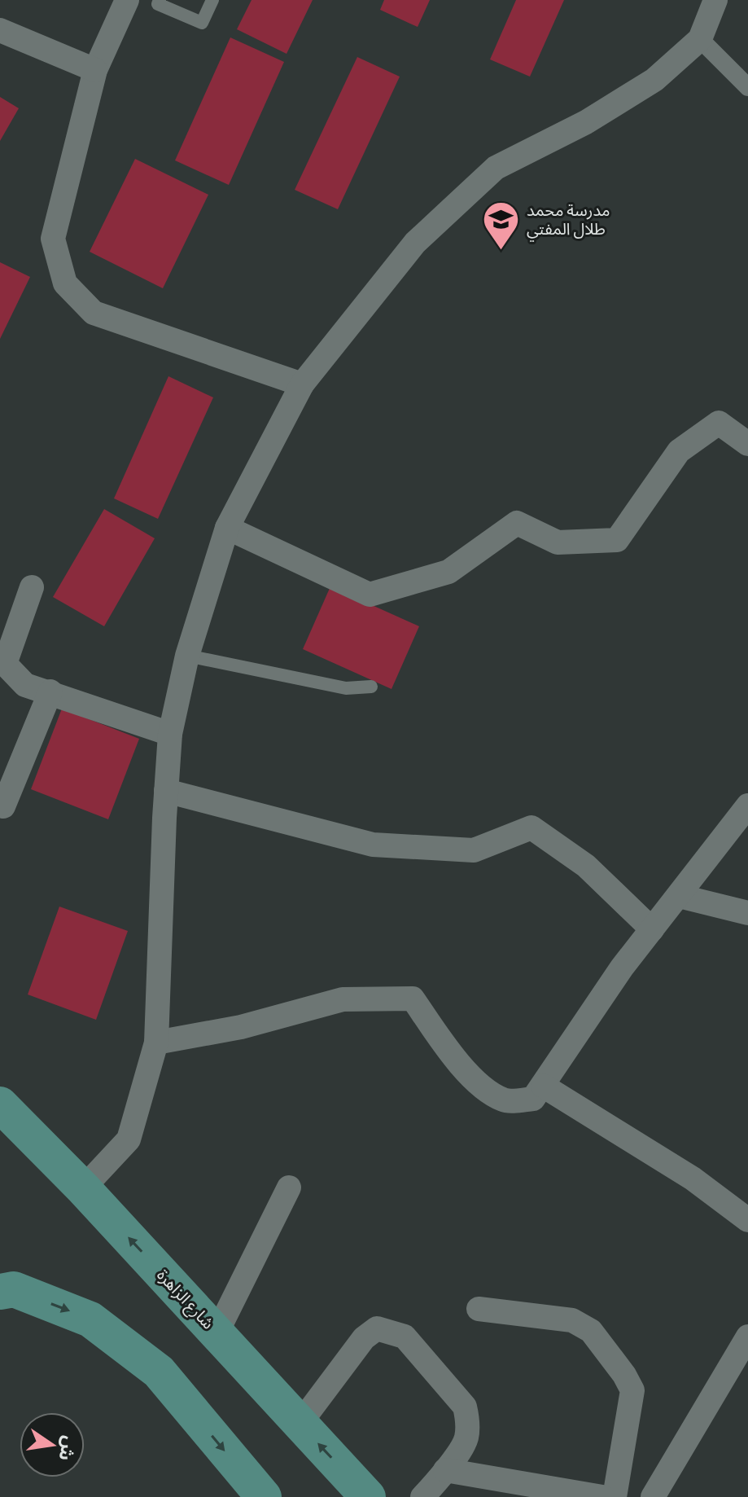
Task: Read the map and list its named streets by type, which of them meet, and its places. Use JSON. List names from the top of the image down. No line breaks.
{"streets":{"main road":["شارع الزاهرة"]},"places":{"school or university":["مدرسة محمد طلال المفتي"]},"north":"right"}
